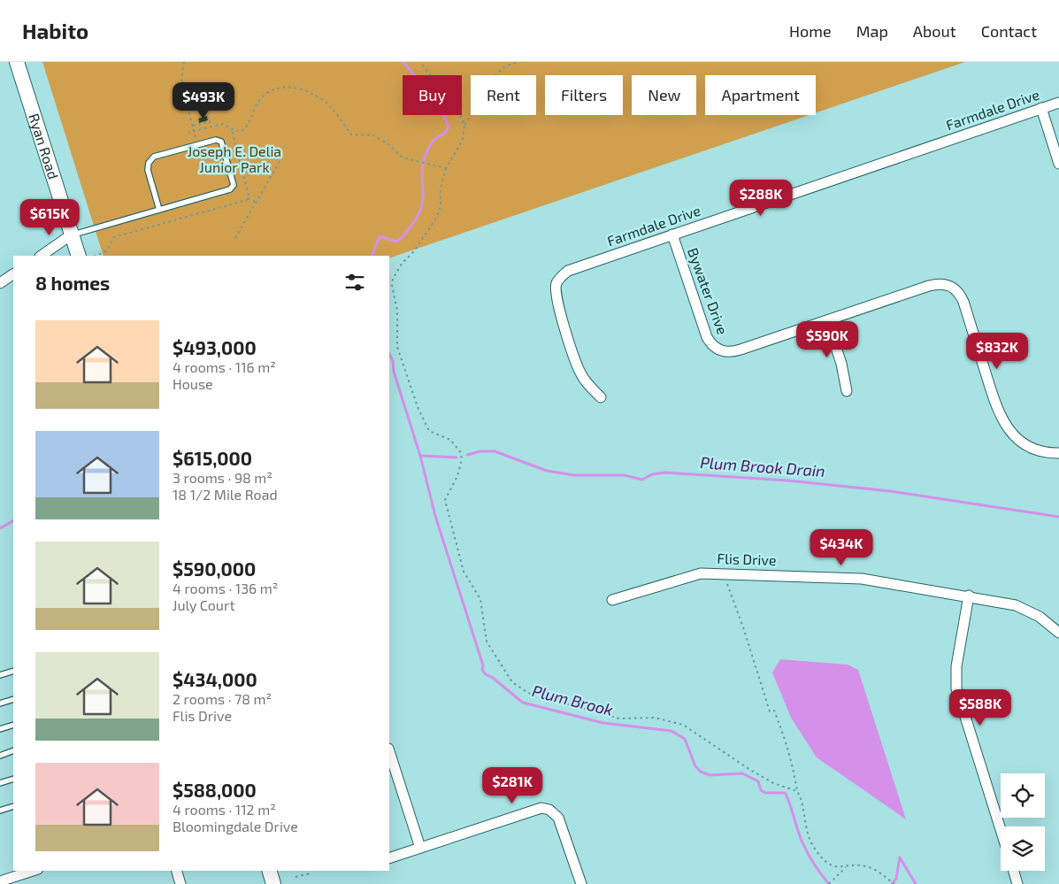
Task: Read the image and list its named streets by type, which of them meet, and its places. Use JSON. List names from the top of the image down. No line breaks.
{"streets":{"main road":["Ryan Road"],"street":["Farmdale Drive","Bywater Drive","Flis Drive"]},"crossings":[["Farmdale Drive","Bywater Drive"]],"water":["Plum Brook Drain","Plum Brook"],"parks":["Joseph E. Delia Junior Park"],"page":{"header":"Habito","nav":["Home","Map","About","Contact"],"chip":["Buy","Rent","Filters","New","Apartment"],"price":["$493K","$288K","$615K","$590K","$832K","$434K","$588K","$281K"],"heading":"8 homes","list":[{"name":"$493,000","note":"4 rooms · 116 m² · House"},{"name":"$615,000","note":"3 rooms · 98 m² · 18 1/2 Mile Road"},{"name":"$590,000","note":"4 rooms · 136 m² · July Court"},{"name":"$434,000","note":"2 rooms · 78 m² · Flis Drive"},{"name":"$588,000","note":"4 rooms · 112 m² · Bloomingdale Drive"}]}}
